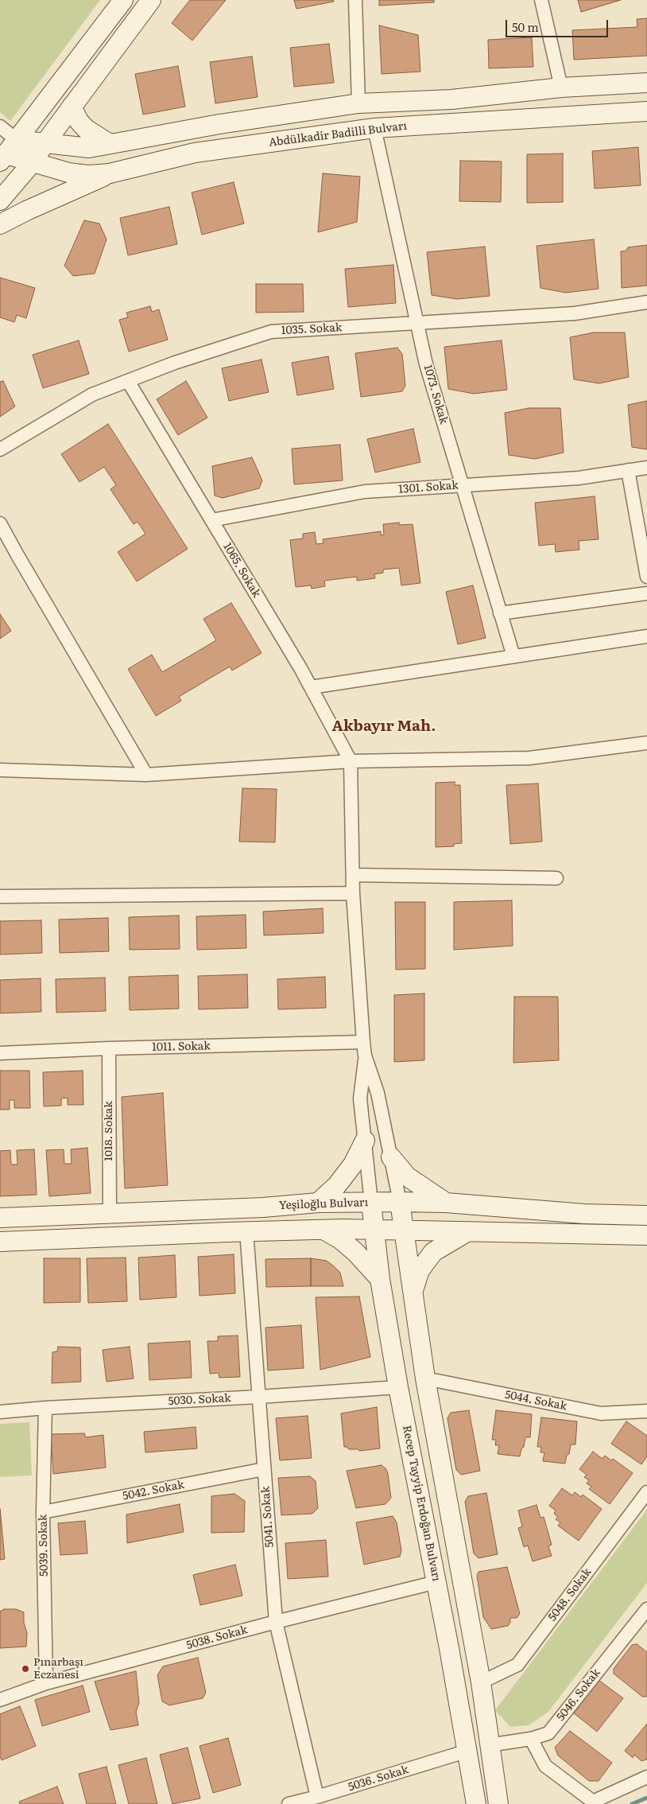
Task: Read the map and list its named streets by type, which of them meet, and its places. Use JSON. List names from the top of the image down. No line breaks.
{"streets":{"main road":["Abdülkadir Badilli Bulvarı","Yeşiloğlu Bulvarı","Recep Tayyip Erdoğan Bulvarı"],"street":["1035. Sokak","1073. Sokak","1301. Sokak","1065. Sokak","1011. Sokak","1018. Sokak","5030. Sokak","5044. Sokak","5042. Sokak","5041. Sokak","5039. Sokak","5048. Sokak","5038. Sokak","5046. Sokak","5036. Sokak"]},"crossings":[["Abdülkadir Badilli Bulvarı","1073. Sokak"],["1035. Sokak","1073. Sokak"],["1035. Sokak","1065. Sokak"],["1073. Sokak","1301. Sokak"],["1301. Sokak","1065. Sokak"],["1011. Sokak","1018. Sokak"],["1018. Sokak","Yeşiloğlu Bulvarı"],["Yeşiloğlu Bulvarı","Recep Tayyip Erdoğan Bulvarı"],["5030. Sokak","Recep Tayyip Erdoğan Bulvarı"],["5030. Sokak","5041. Sokak"],["5030. Sokak","5039. Sokak"],["5042. Sokak","5041. Sokak"],["5042. Sokak","5039. Sokak"],["Recep Tayyip Erdoğan Bulvarı","5038. Sokak"],["Recep Tayyip Erdoğan Bulvarı","5036. Sokak"],["5041. Sokak","5038. Sokak"],["5041. Sokak","5036. Sokak"],["5039. Sokak","5038. Sokak"]],"districts":["Akbayır Mah."],"places":["Pınarbaşı Eczanesi"],"scale_bar":"50 m"}
